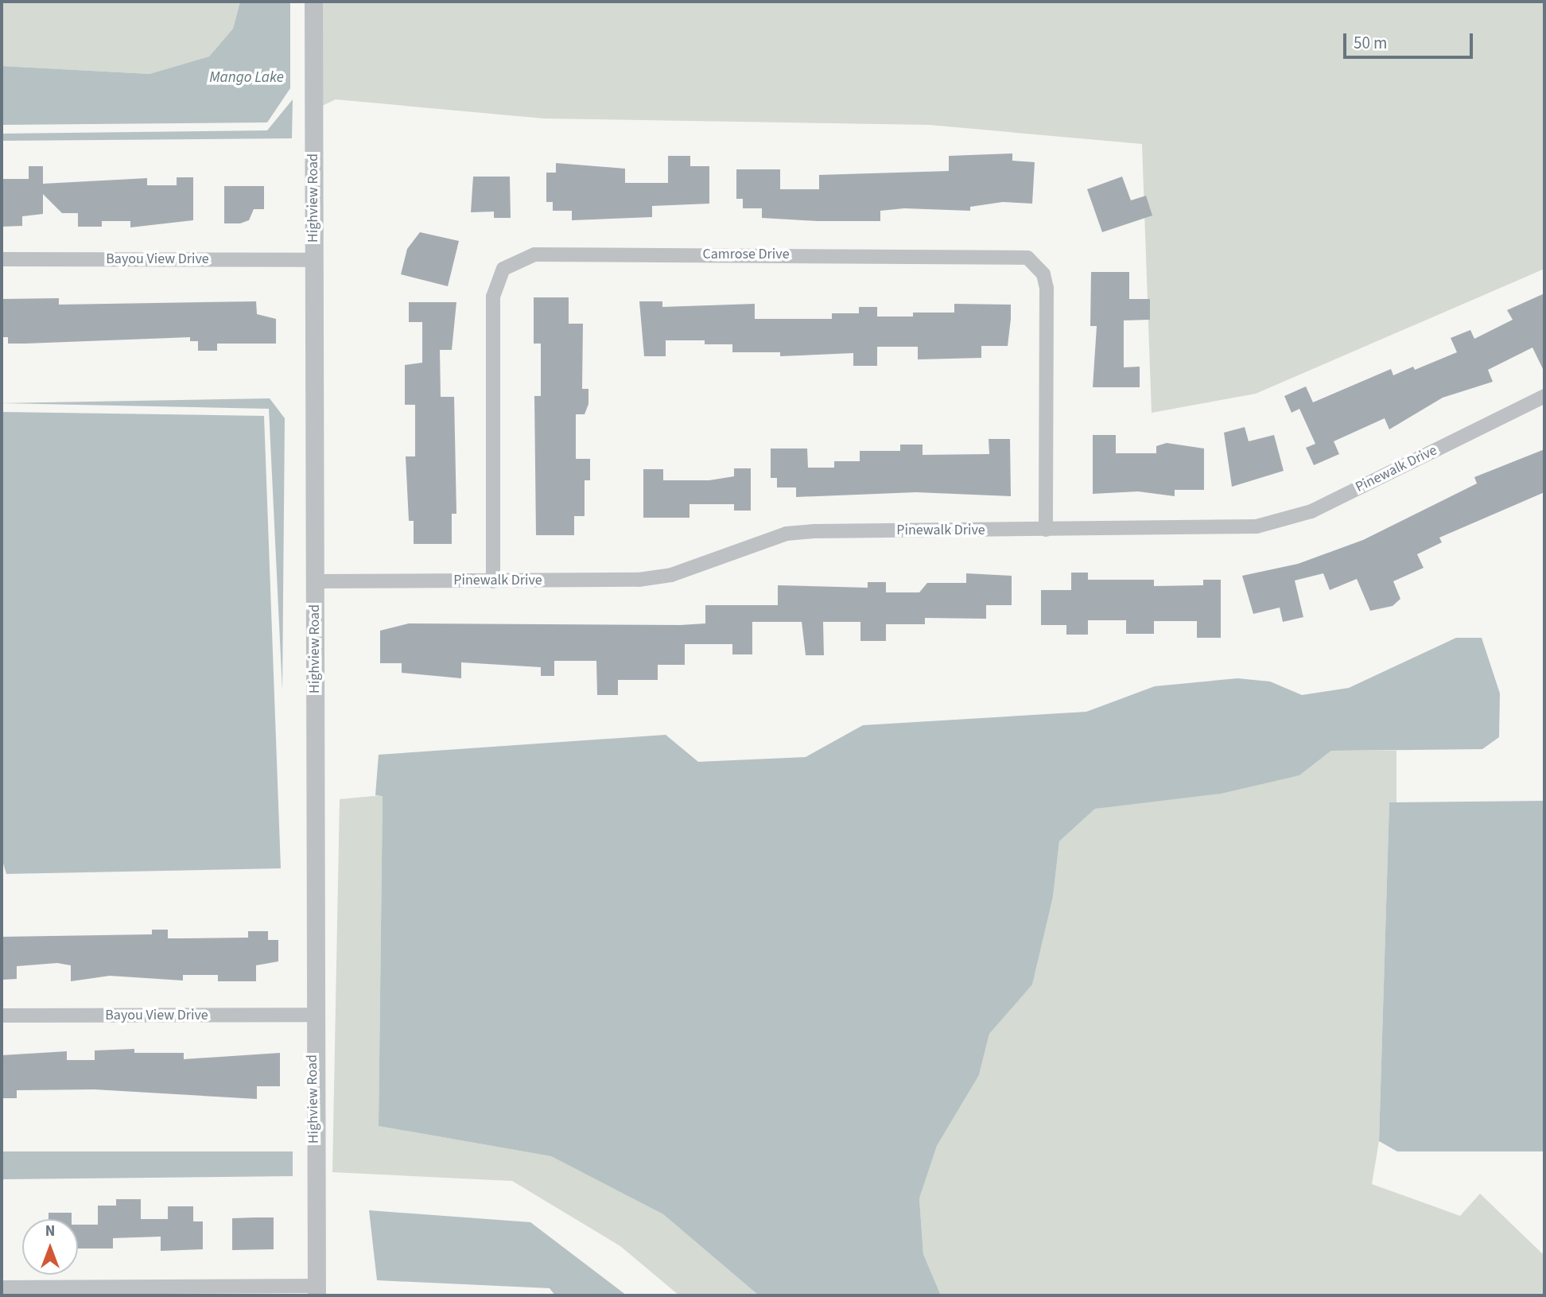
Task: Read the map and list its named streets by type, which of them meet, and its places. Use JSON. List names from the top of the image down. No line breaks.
{"streets":{"street":["Highview Road","Camrose Drive","Bayou View Drive","Pinewalk Drive"]},"crossings":[["Highview Road","Bayou View Drive"],["Highview Road","Pinewalk Drive"],["Camrose Drive","Pinewalk Drive"]],"water":["Mango Lake"],"scale_bar":"50 m","north":"top"}
